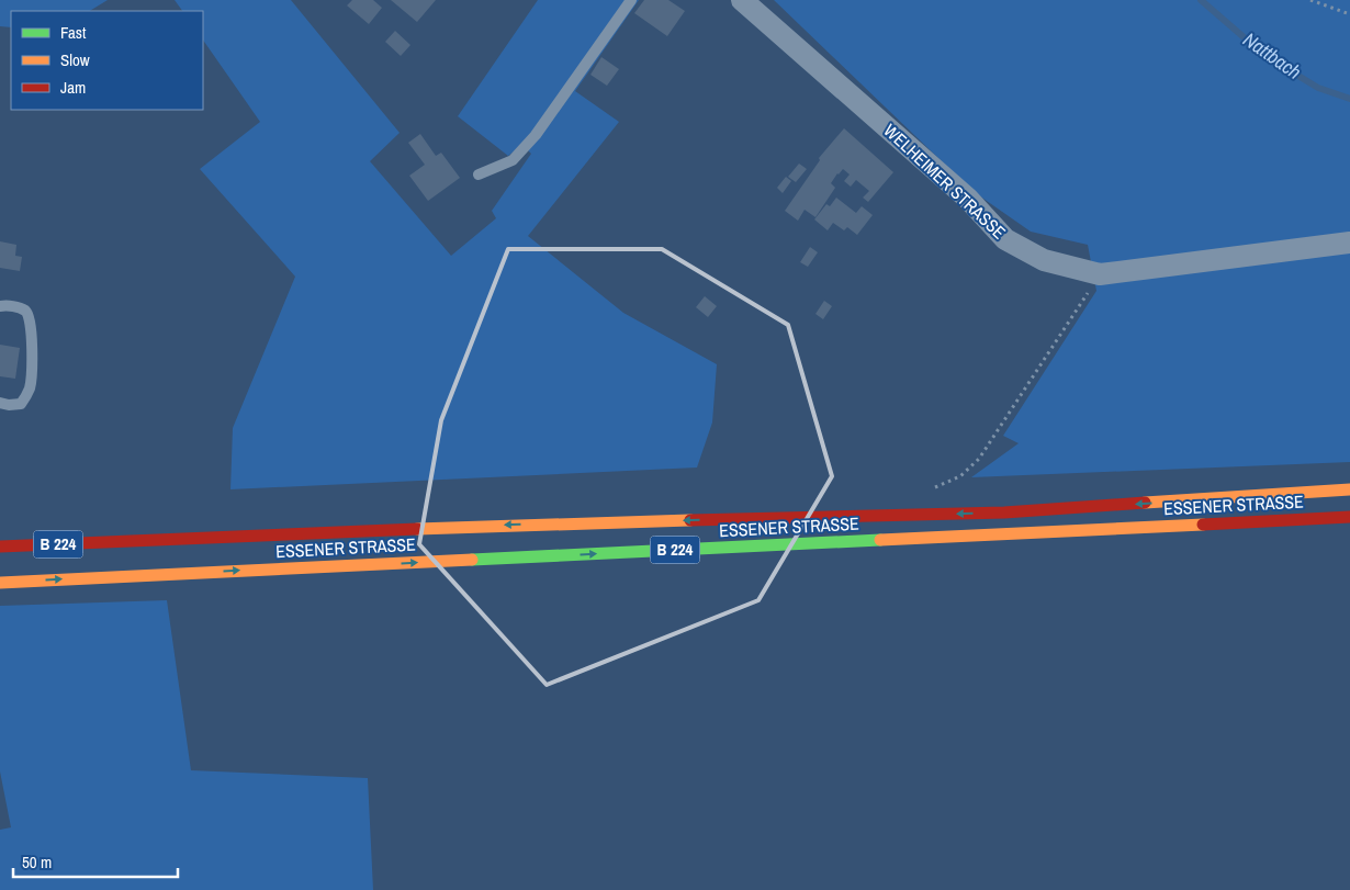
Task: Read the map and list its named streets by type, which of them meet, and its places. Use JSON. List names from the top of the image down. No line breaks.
{"streets":{"main road":["ESSENER STRASSE","B 224"],"street":["WELHEIMER STRASSE"]},"water":["Nattbach"],"legend":["Fast","Slow","Jam"],"scale_bar":"50 m"}
